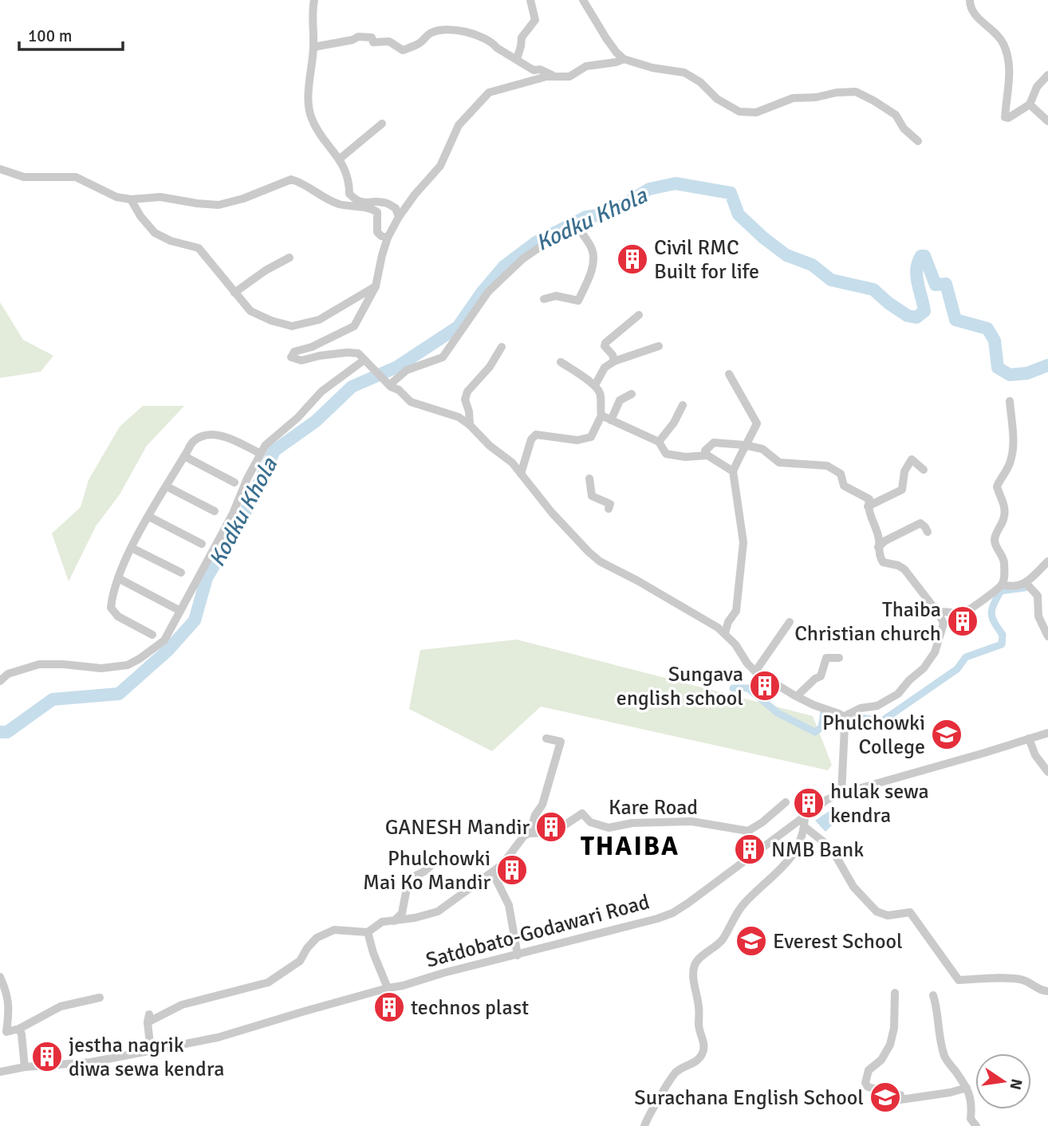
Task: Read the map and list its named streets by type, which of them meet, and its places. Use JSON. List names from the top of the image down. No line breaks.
{"streets":{"street":["Kare Road","Satdobato-Godawari Road"]},"districts":["THAIBA"],"water":["Kodku Khola"],"places":{"building":["Civil RMC Built for life","Thaiba Christian church","Sungava english school","hulak sewa kendra","GANESH Mandir","NMB Bank","Phulchowki Mai Ko Mandir","technos plast","jestha nagrik diwa sewa kendra"],"school or university":["Phulchowki College","Everest School","Surachana English School"]},"scale_bar":"100 m","north":"right"}
